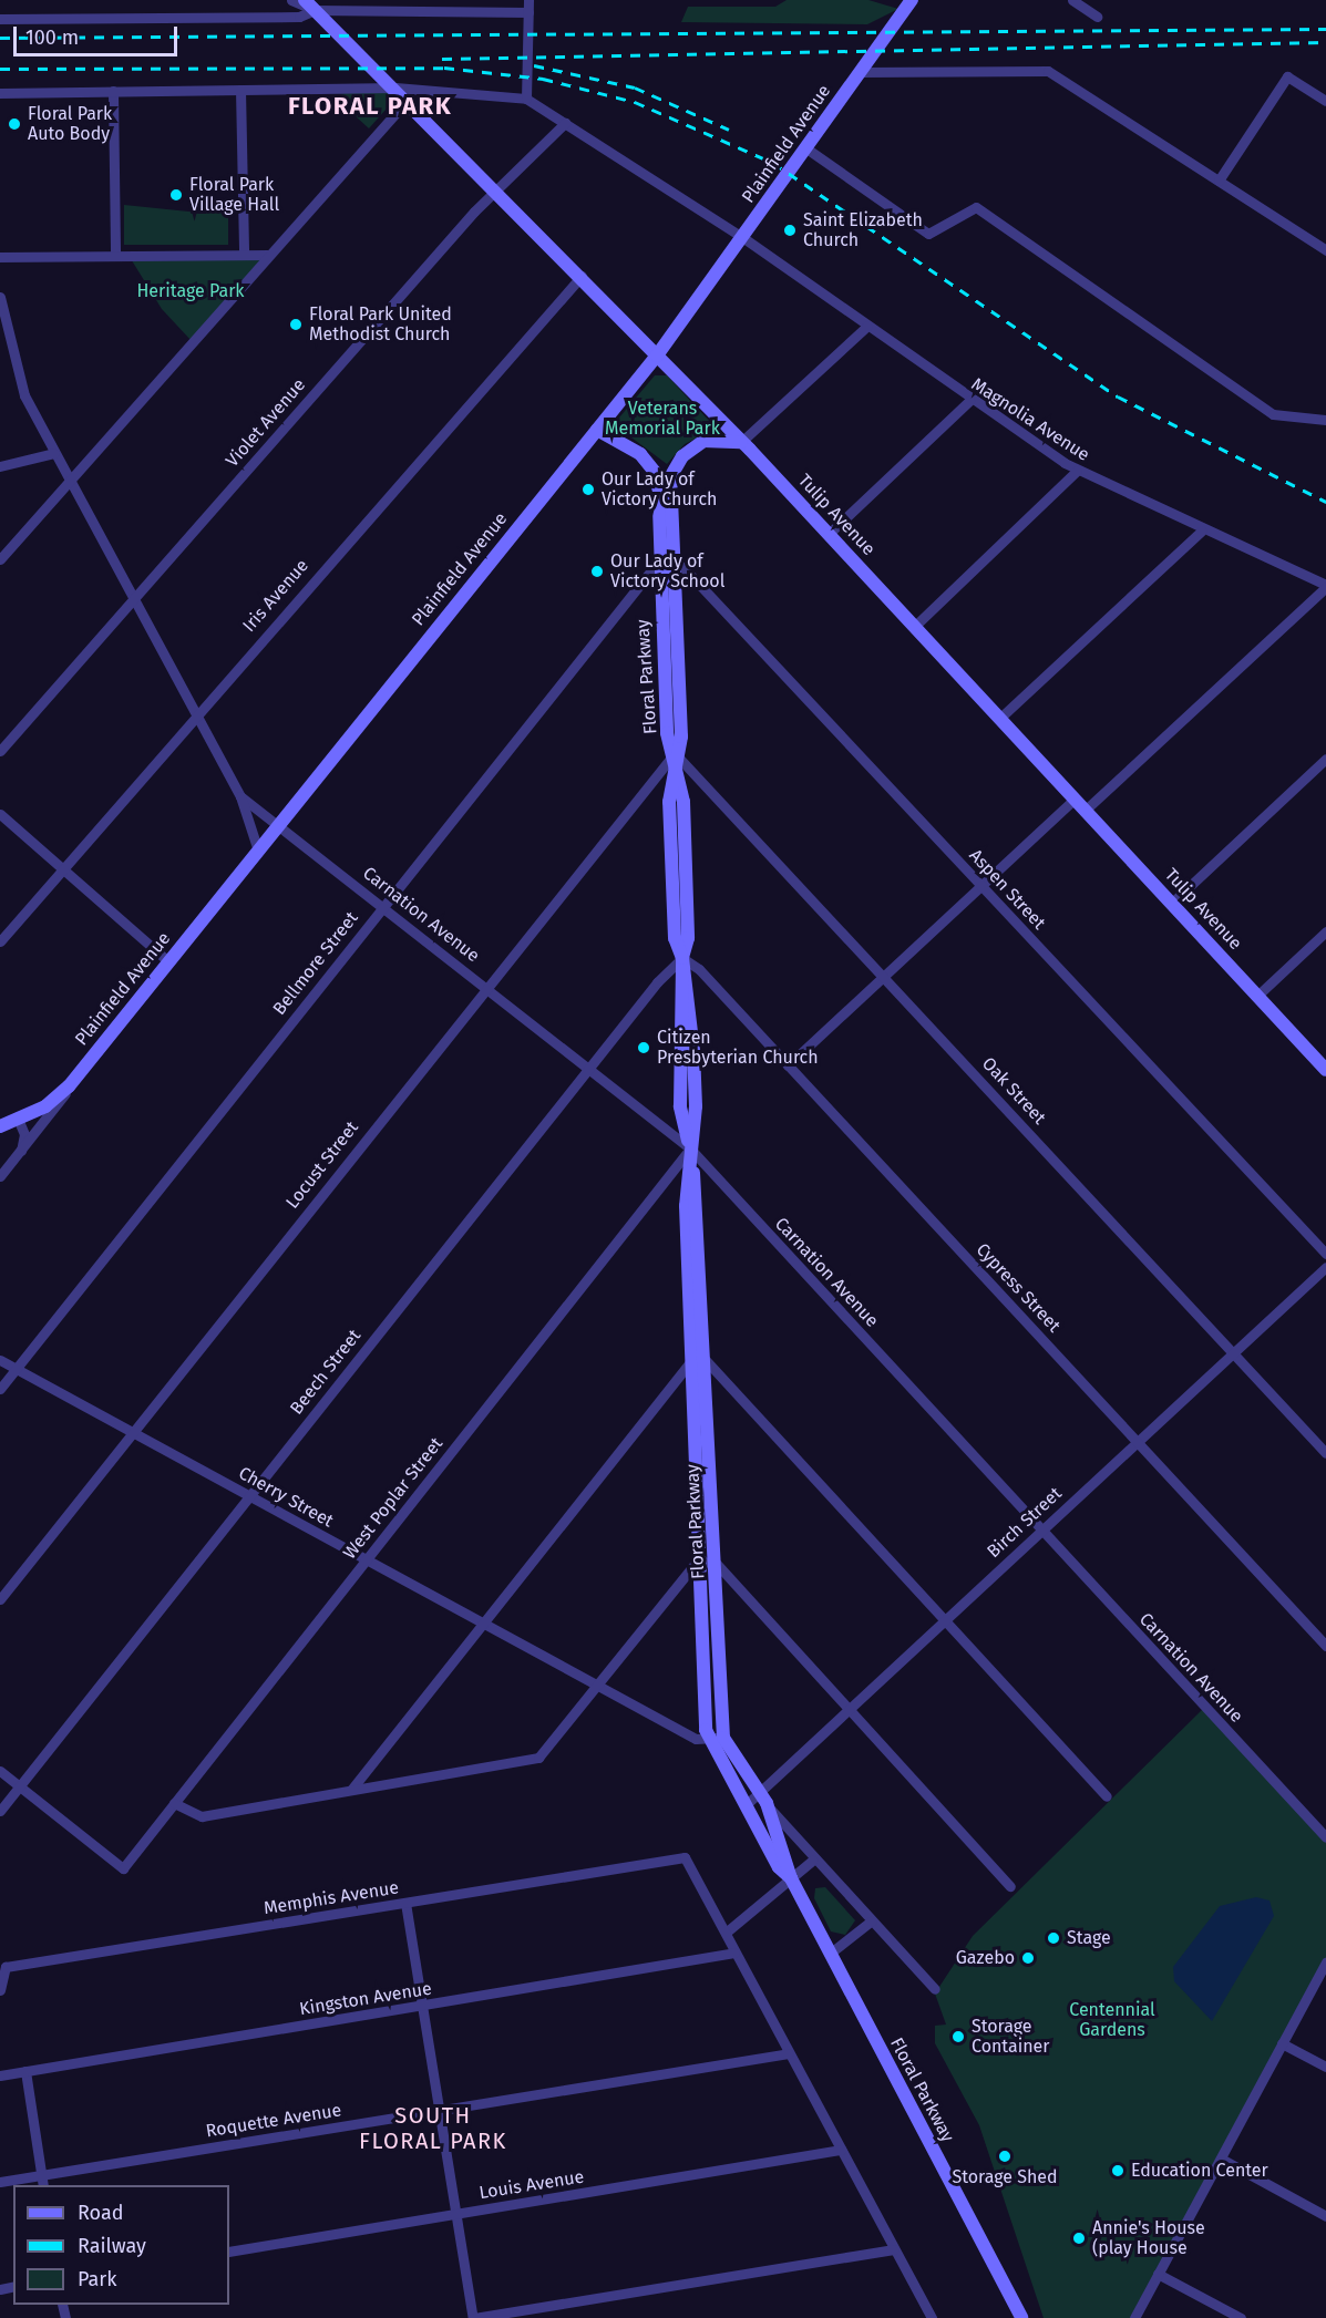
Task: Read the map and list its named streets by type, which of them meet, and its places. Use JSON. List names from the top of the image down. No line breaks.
{"streets":{"street":["Plainfield Avenue","Magnolia Avenue","Violet Avenue","Tulip Avenue","Iris Avenue","Floral Parkway","Aspen Street","Carnation Avenue","Bellmore Street","Oak Street","Locust Street","Cypress Street","Beech Street","Cherry Street","West Poplar Street","Birch Street","Memphis Avenue","Kingston Avenue","Roquette Avenue","Louis Avenue"]},"crossings":[["Plainfield Avenue","Magnolia Avenue"],["Plainfield Avenue","Tulip Avenue"],["Plainfield Avenue","Carnation Avenue"],["Magnolia Avenue","Violet Avenue"],["Violet Avenue","Tulip Avenue"],["Violet Avenue","Carnation Avenue"],["Tulip Avenue","Iris Avenue"],["Iris Avenue","Carnation Avenue"],["Floral Parkway","Aspen Street"],["Floral Parkway","Carnation Avenue"],["Floral Parkway","Bellmore Street"],["Floral Parkway","Oak Street"],["Floral Parkway","Locust Street"],["Floral Parkway","Cypress Street"],["Floral Parkway","Beech Street"],["Floral Parkway","Cherry Street"],["Floral Parkway","West Poplar Street"],["Floral Parkway","Birch Street"],["Carnation Avenue","Bellmore Street"],["Carnation Avenue","Locust Street"],["Carnation Avenue","Beech Street"],["Carnation Avenue","West Poplar Street"],["Carnation Avenue","Birch Street"],["Bellmore Street","Cherry Street"],["Oak Street","Locust Street"],["Oak Street","Birch Street"],["Locust Street","Cherry Street"],["Cypress Street","Beech Street"],["Cypress Street","Birch Street"],["Beech Street","Cherry Street"],["Beech Street","West Poplar Street"],["Cherry Street","West Poplar Street"]],"districts":["FLORAL PARK","SOUTH FLORAL PARK"],"parks":["Heritage Park","Veterans Memorial Park","Centennial Gardens"],"places":["Floral Park Auto Body","Floral Park Village Hall","Saint Elizabeth Church","Floral Park United Methodist Church","Our Lady of Victory Church","Our Lady of Victory School","Citizen Presbyterian Church","Stage","Gazebo","Storage Container","Storage Shed","Education Center","Annie's House (play House"],"legend":["Road","Railway","Park"],"scale_bar":"100 m"}
